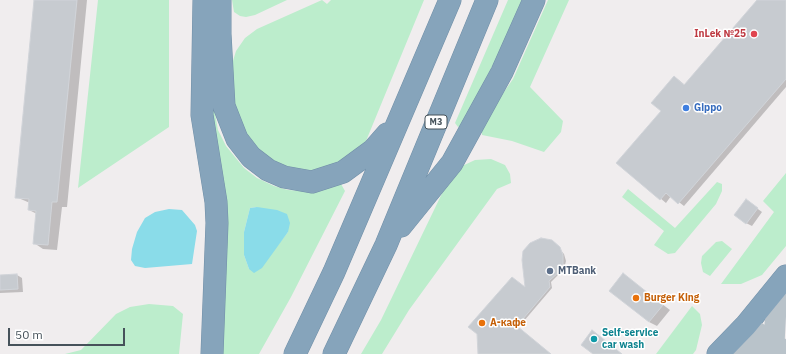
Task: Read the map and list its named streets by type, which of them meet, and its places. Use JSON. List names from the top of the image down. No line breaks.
{"streets":{"highway":["М3"]},"places":["InLek №25","Gippo","MTBank","Burger King","А-кафе","Self-service car wash"],"scale_bar":"50 m"}
